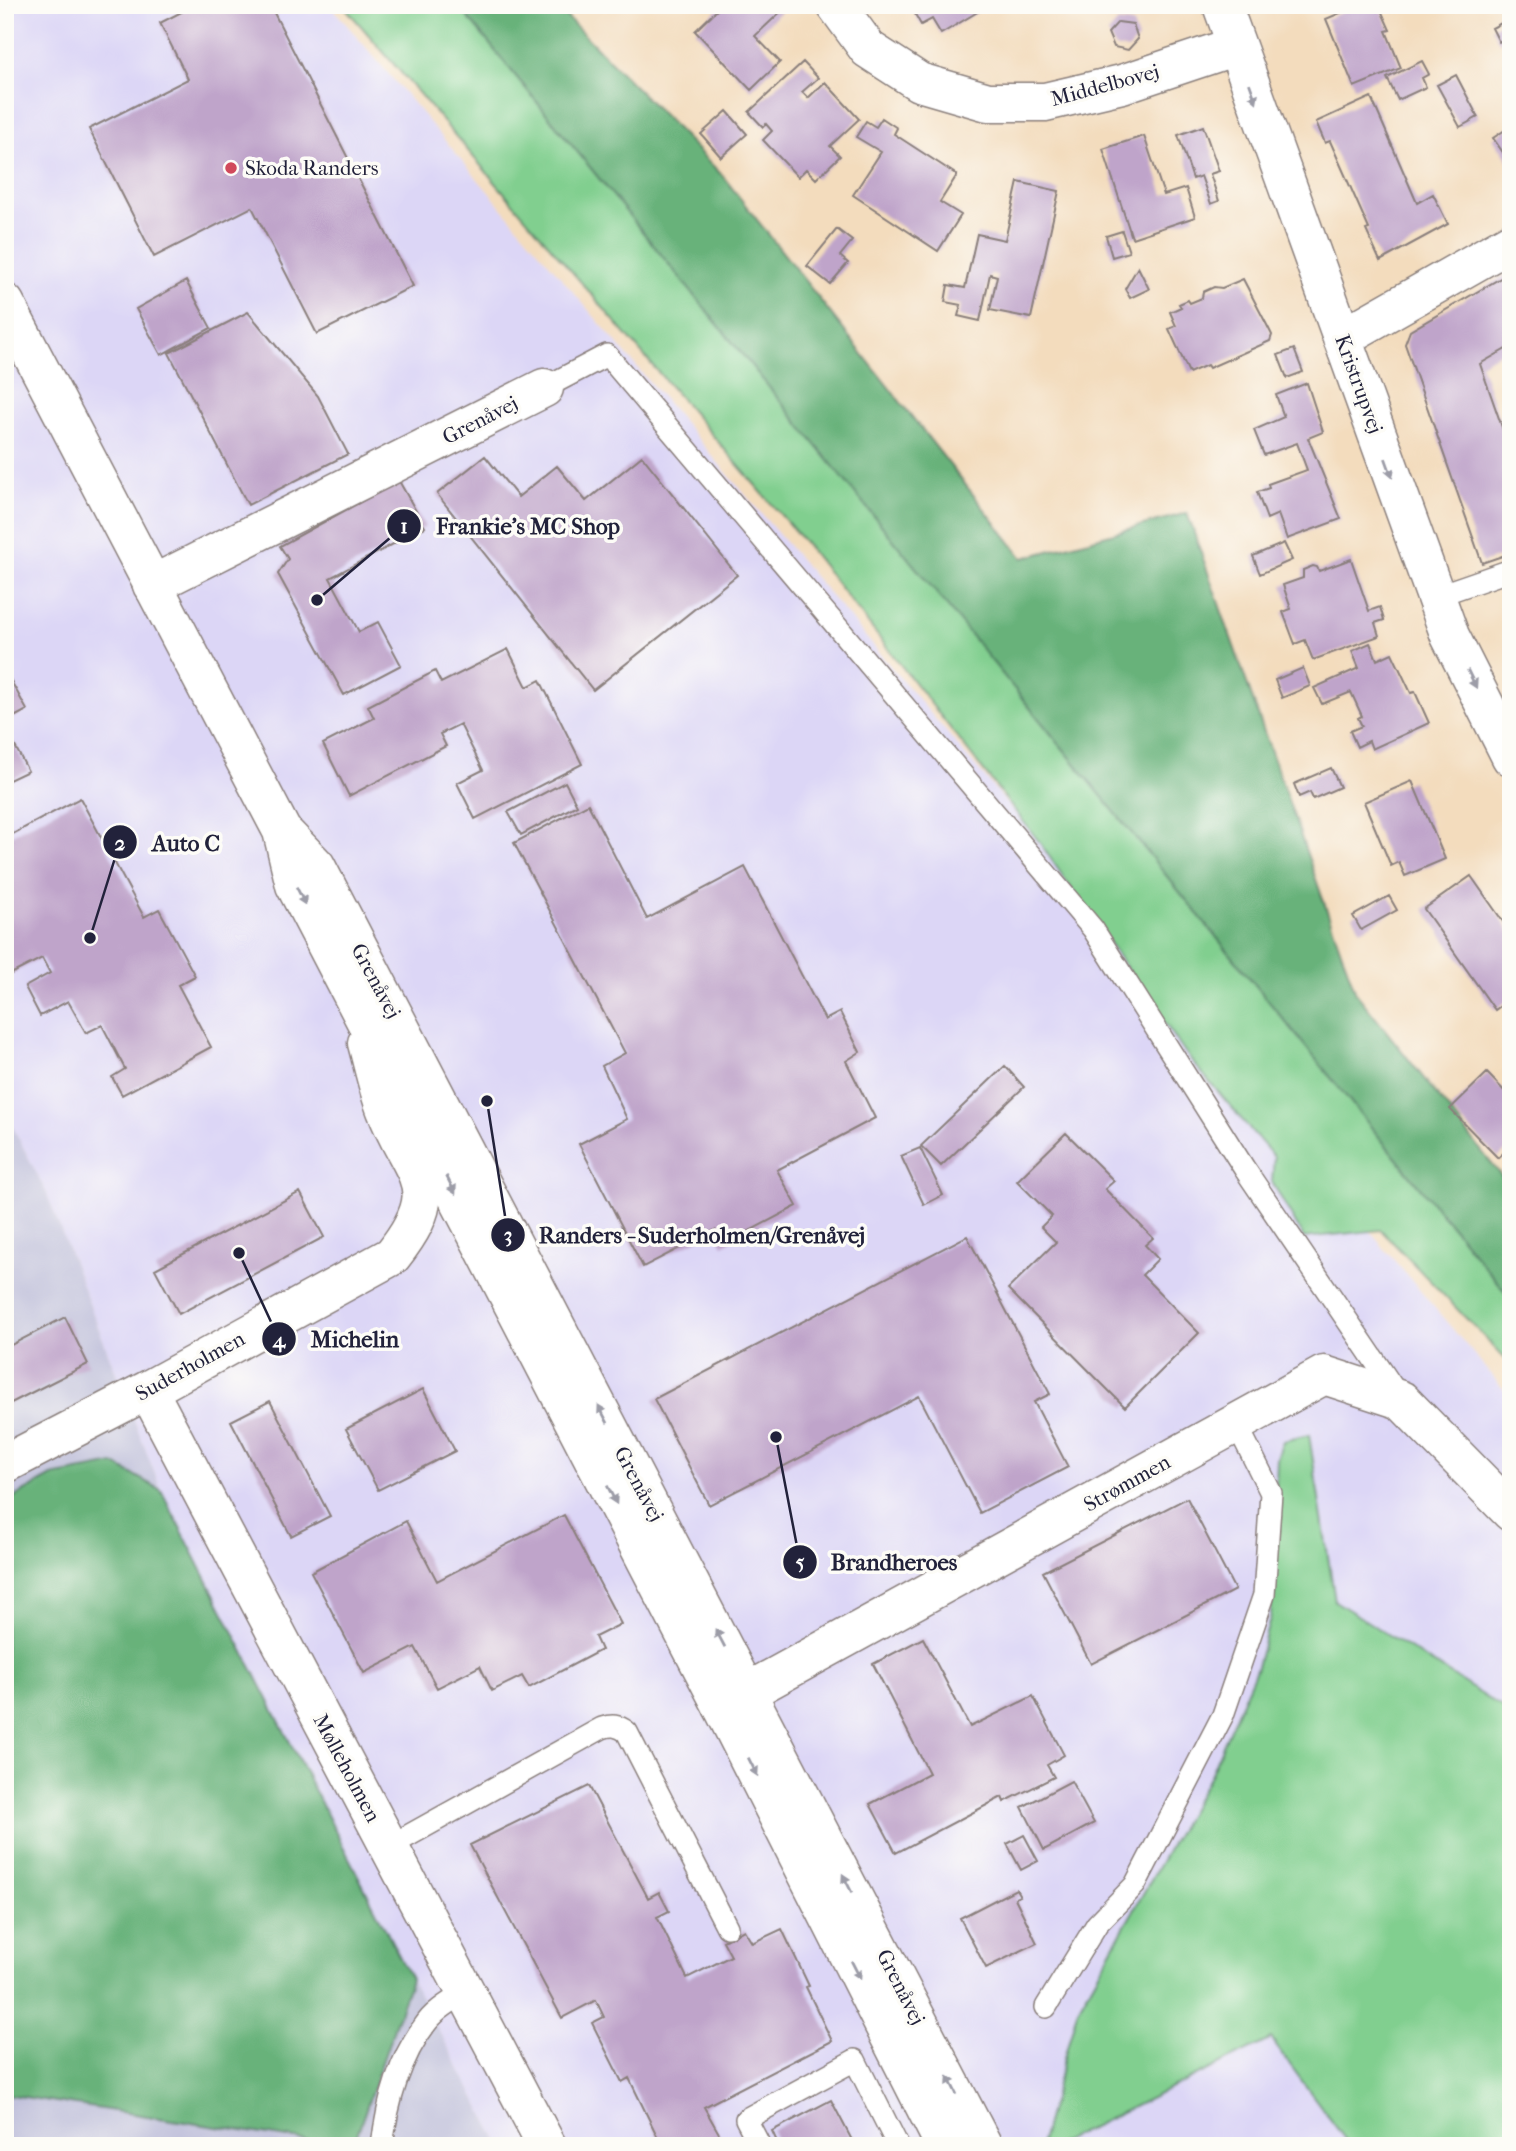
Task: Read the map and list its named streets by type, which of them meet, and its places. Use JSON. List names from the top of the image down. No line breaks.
{"streets":{"street":["Middelbovej","Kristrupvej","Grenåvej","Suderholmen","Strømmen","Mølleholmen"]},"crossings":[["Middelbovej","Kristrupvej"],["Grenåvej","Suderholmen"],["Grenåvej","Strømmen"],["Suderholmen","Mølleholmen"]],"one_way":["Kristrupvej"],"places":["Skoda Randers","Frankie's MC Shop","Auto C","Randers - Suderholmen/Grenåvej","Michelin","Brandheroes"]}
